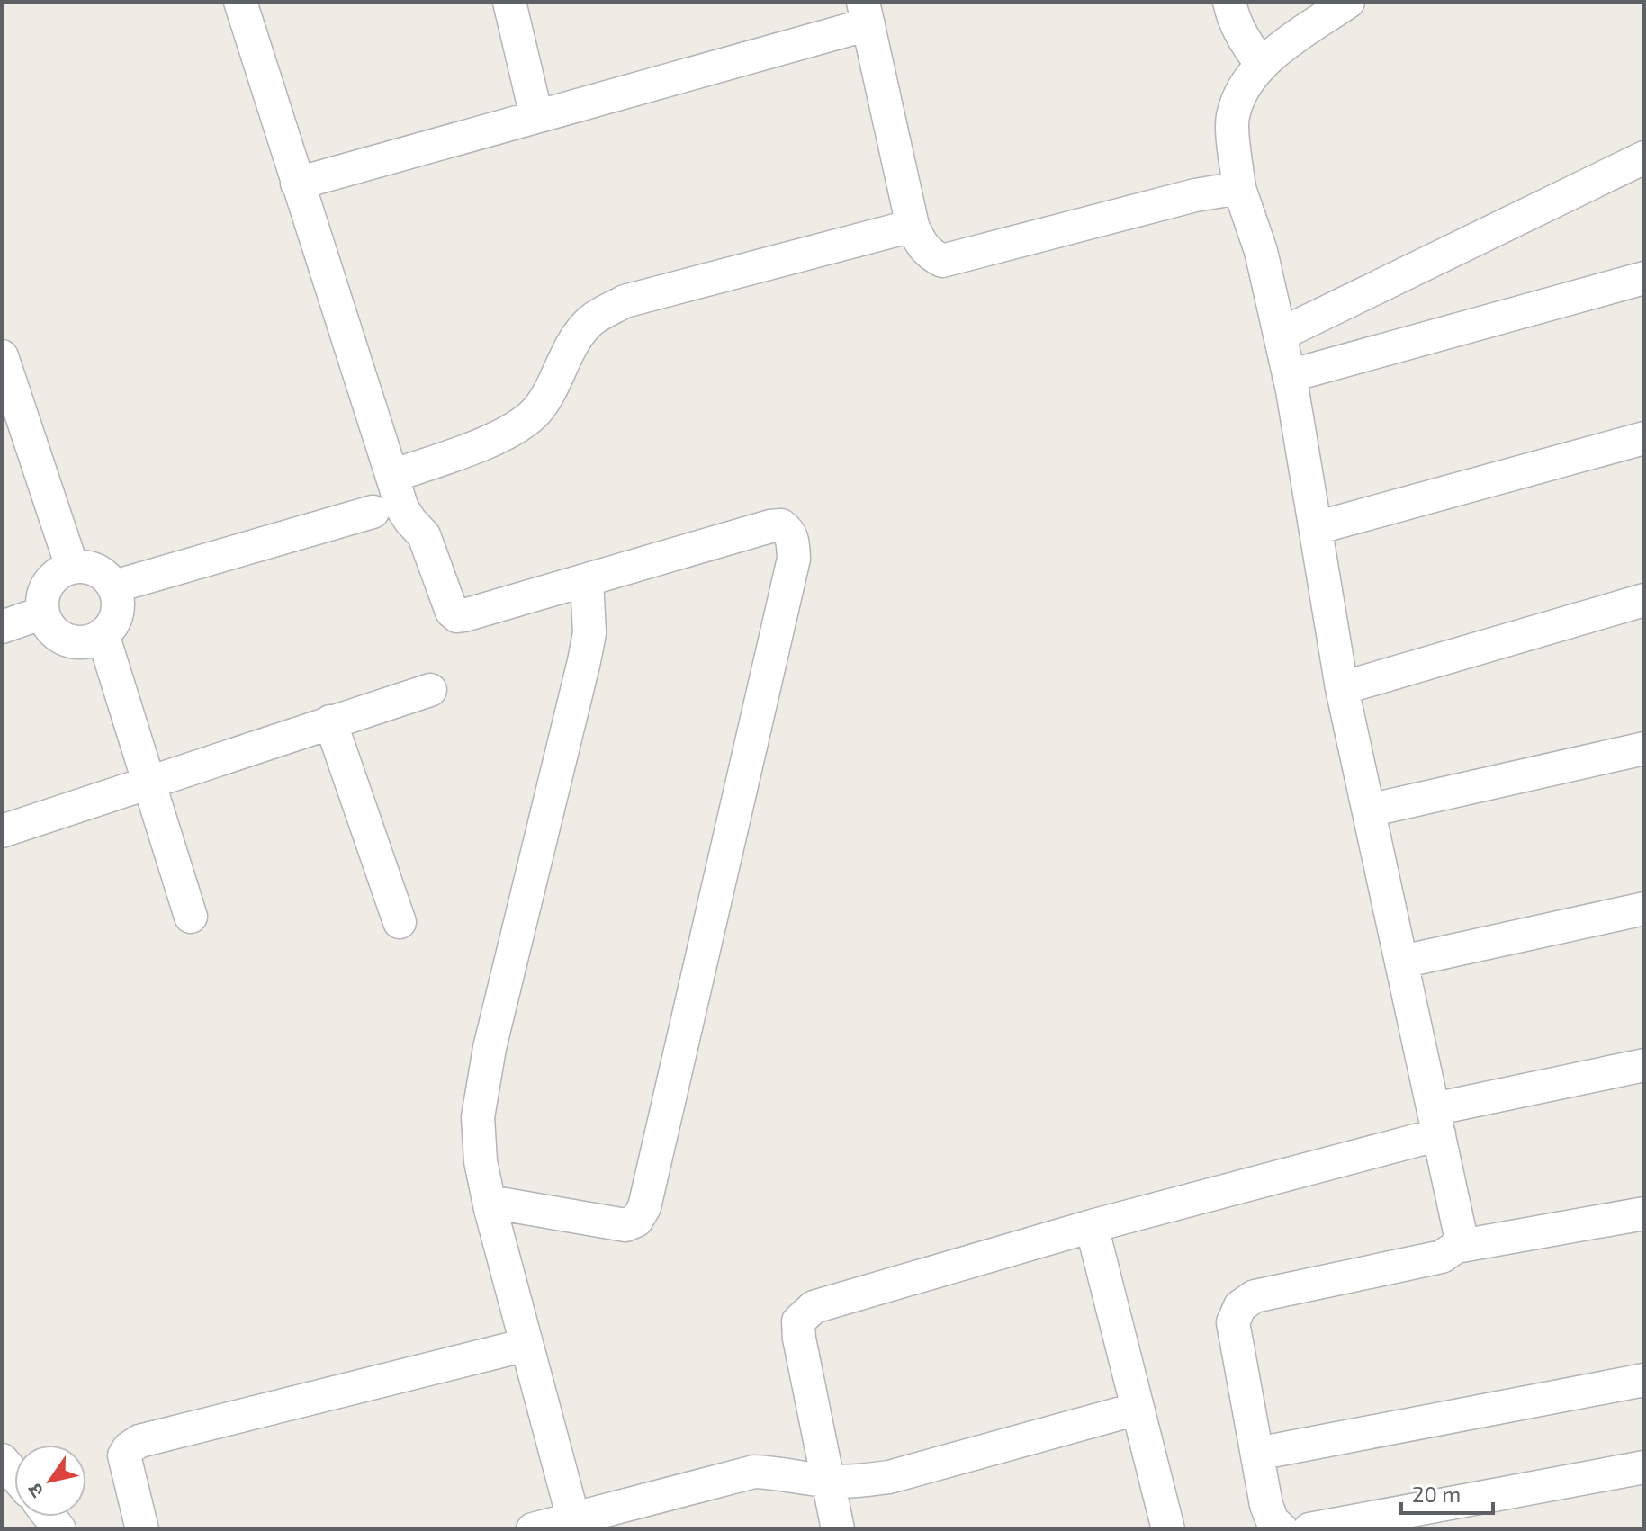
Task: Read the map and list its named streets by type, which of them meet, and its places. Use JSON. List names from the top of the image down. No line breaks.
{"scale_bar":"20 m","north":"bottom left"}
